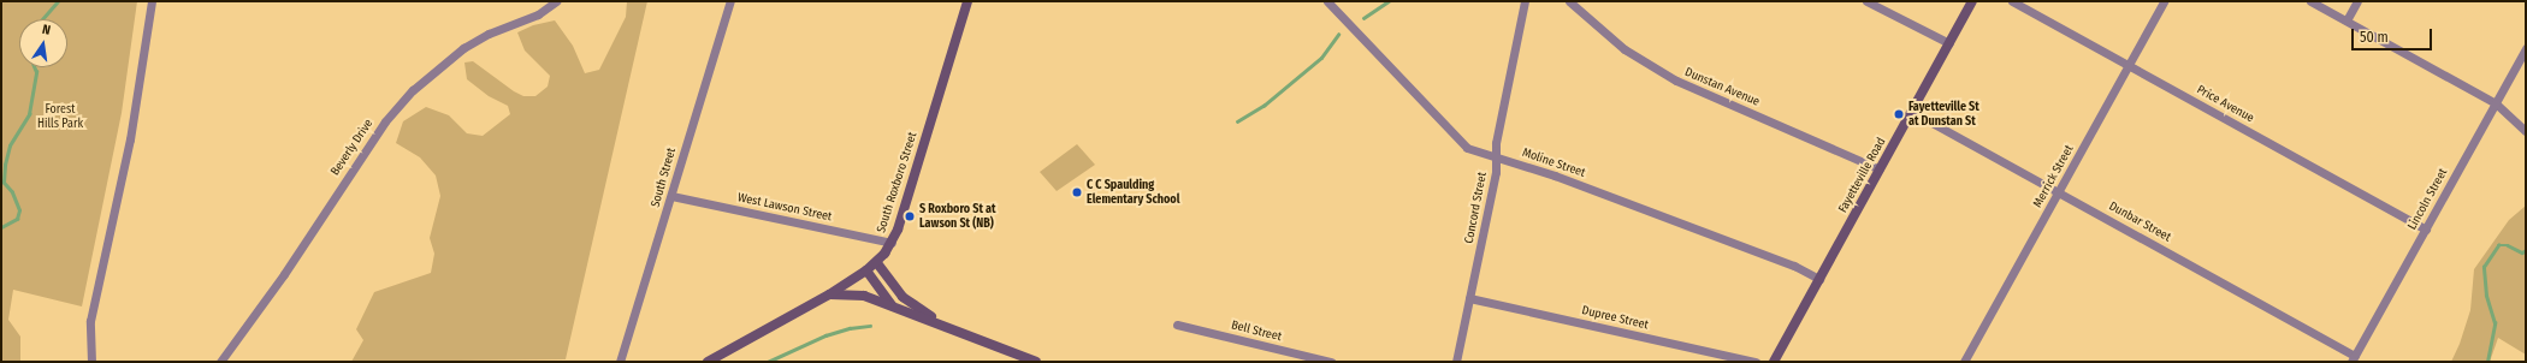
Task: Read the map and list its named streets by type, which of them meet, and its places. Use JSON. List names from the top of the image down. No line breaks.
{"streets":{"street":["Dunstan Avenue","Price Avenue","Beverly Drive","Moline Street","Fayetteville Road","Merrick Street","South Street","South Roxboro Street","Lincoln Street","West Lawson Street","Concord Street","Dunbar Street","Dupree Street","Bell Street"]},"crossings":[["Dunstan Avenue","Fayetteville Road"],["Price Avenue","Merrick Street"],["Price Avenue","Lincoln Street"],["Moline Street","Fayetteville Road"],["Moline Street","Concord Street"],["Fayetteville Road","Dunbar Street"],["Merrick Street","Dunbar Street"],["South Street","West Lawson Street"],["South Roxboro Street","West Lawson Street"],["Lincoln Street","Dunbar Street"],["Concord Street","Dupree Street"]],"parks":["Forest Hills Park"],"places":["Fayetteville St at Dunstan St","C C Spaulding Elementary School","S Roxboro St at Lawson St (NB)"],"scale_bar":"50 m","north":"top"}
